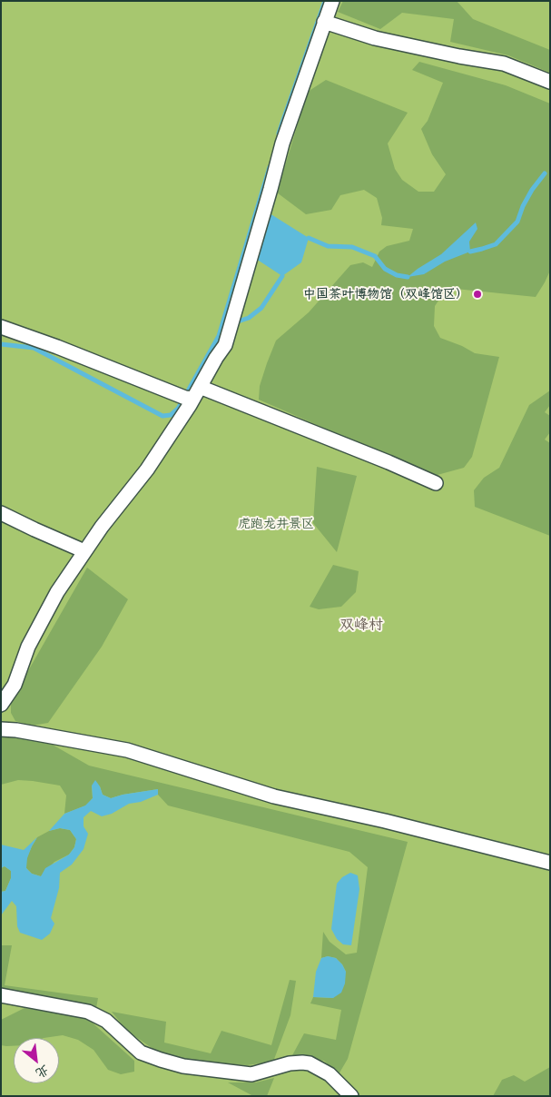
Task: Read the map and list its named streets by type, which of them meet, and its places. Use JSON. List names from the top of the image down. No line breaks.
{"districts":["双峰村"],"parks":["虎跑龙井景区"],"places":["中国茶叶博物馆（双峰馆区）"],"north":"bottom right"}
